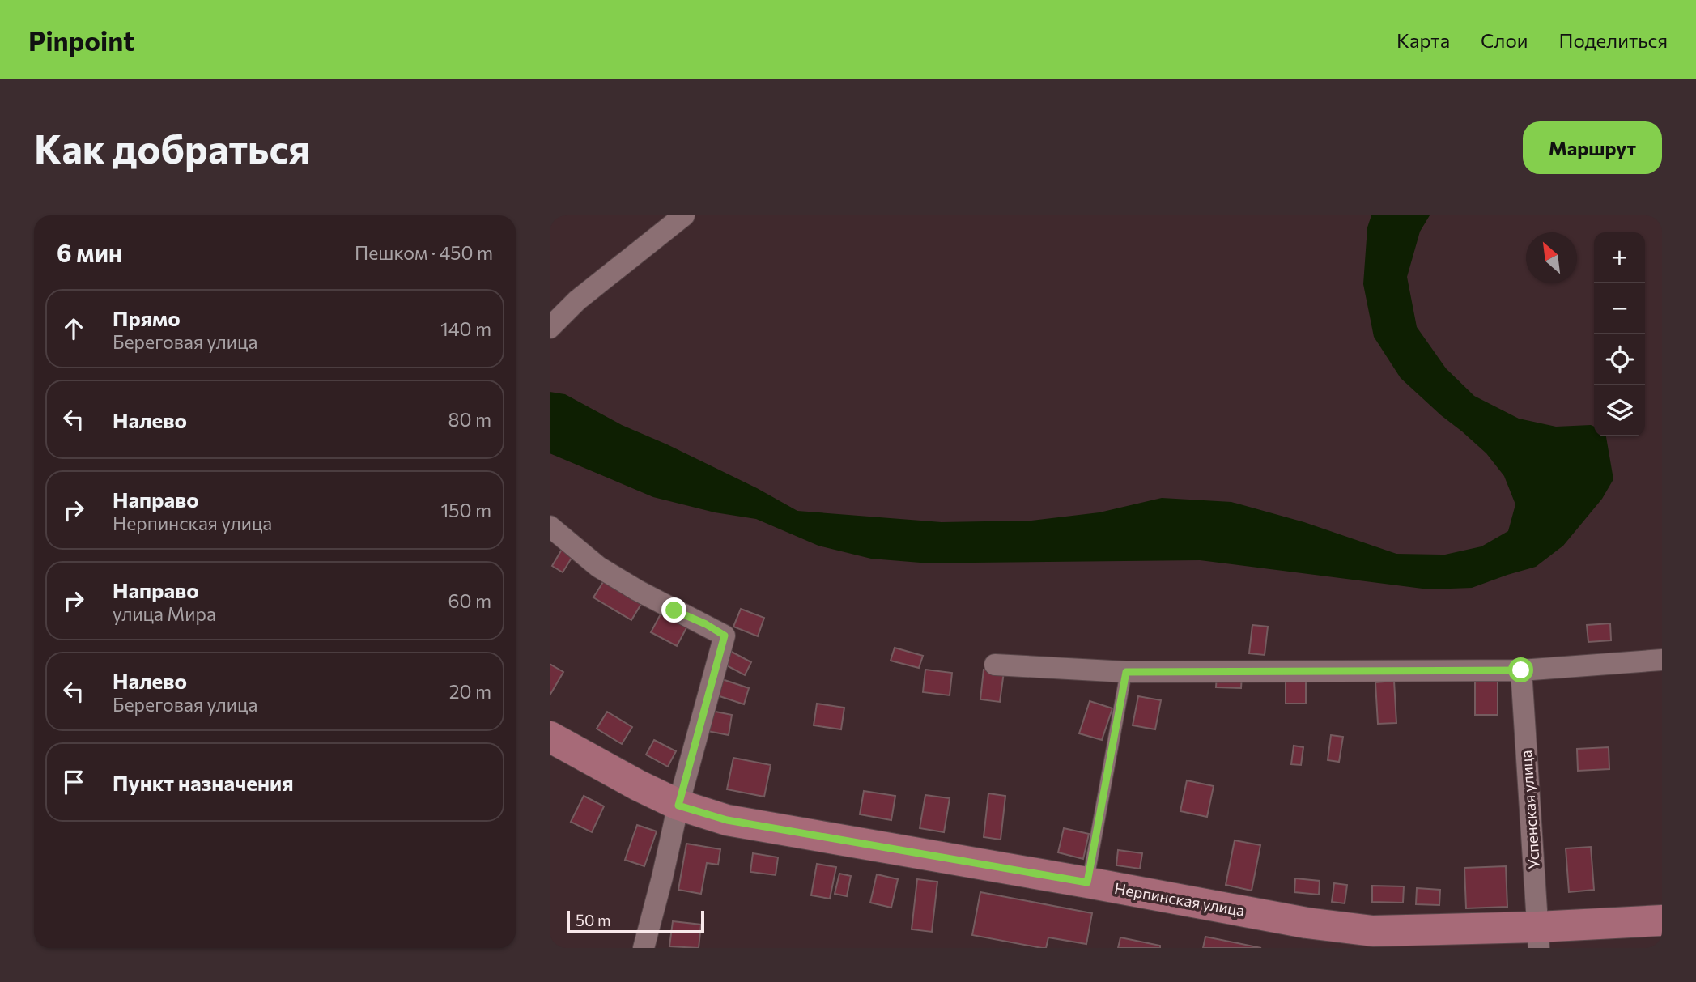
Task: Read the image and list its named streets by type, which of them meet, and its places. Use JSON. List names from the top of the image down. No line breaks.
{"streets":{"main road":["Нерпинская улица"],"street":["Успенская улица"]},"crossings":[["Успенская улица","Нерпинская улица"]],"scale_bar":"50 m","north":"top left","page":{"header":"Pinpoint","nav":["Карта","Слои","Поделиться"],"buttons":"Маршрут","title":"Как добраться","heading":["6 мин","Пешком · 450 m"],"map_buttons":["+","−"],"list":[["Прямо","Береговая улица","140 m"],["Налево","80 m"],["Направо","Нерпинская улица","150 m"],["Направо","улица Мира","60 m"],["Налево","Береговая улица","20 m"],"Пункт назначения"],"scale":"50 m"}}
